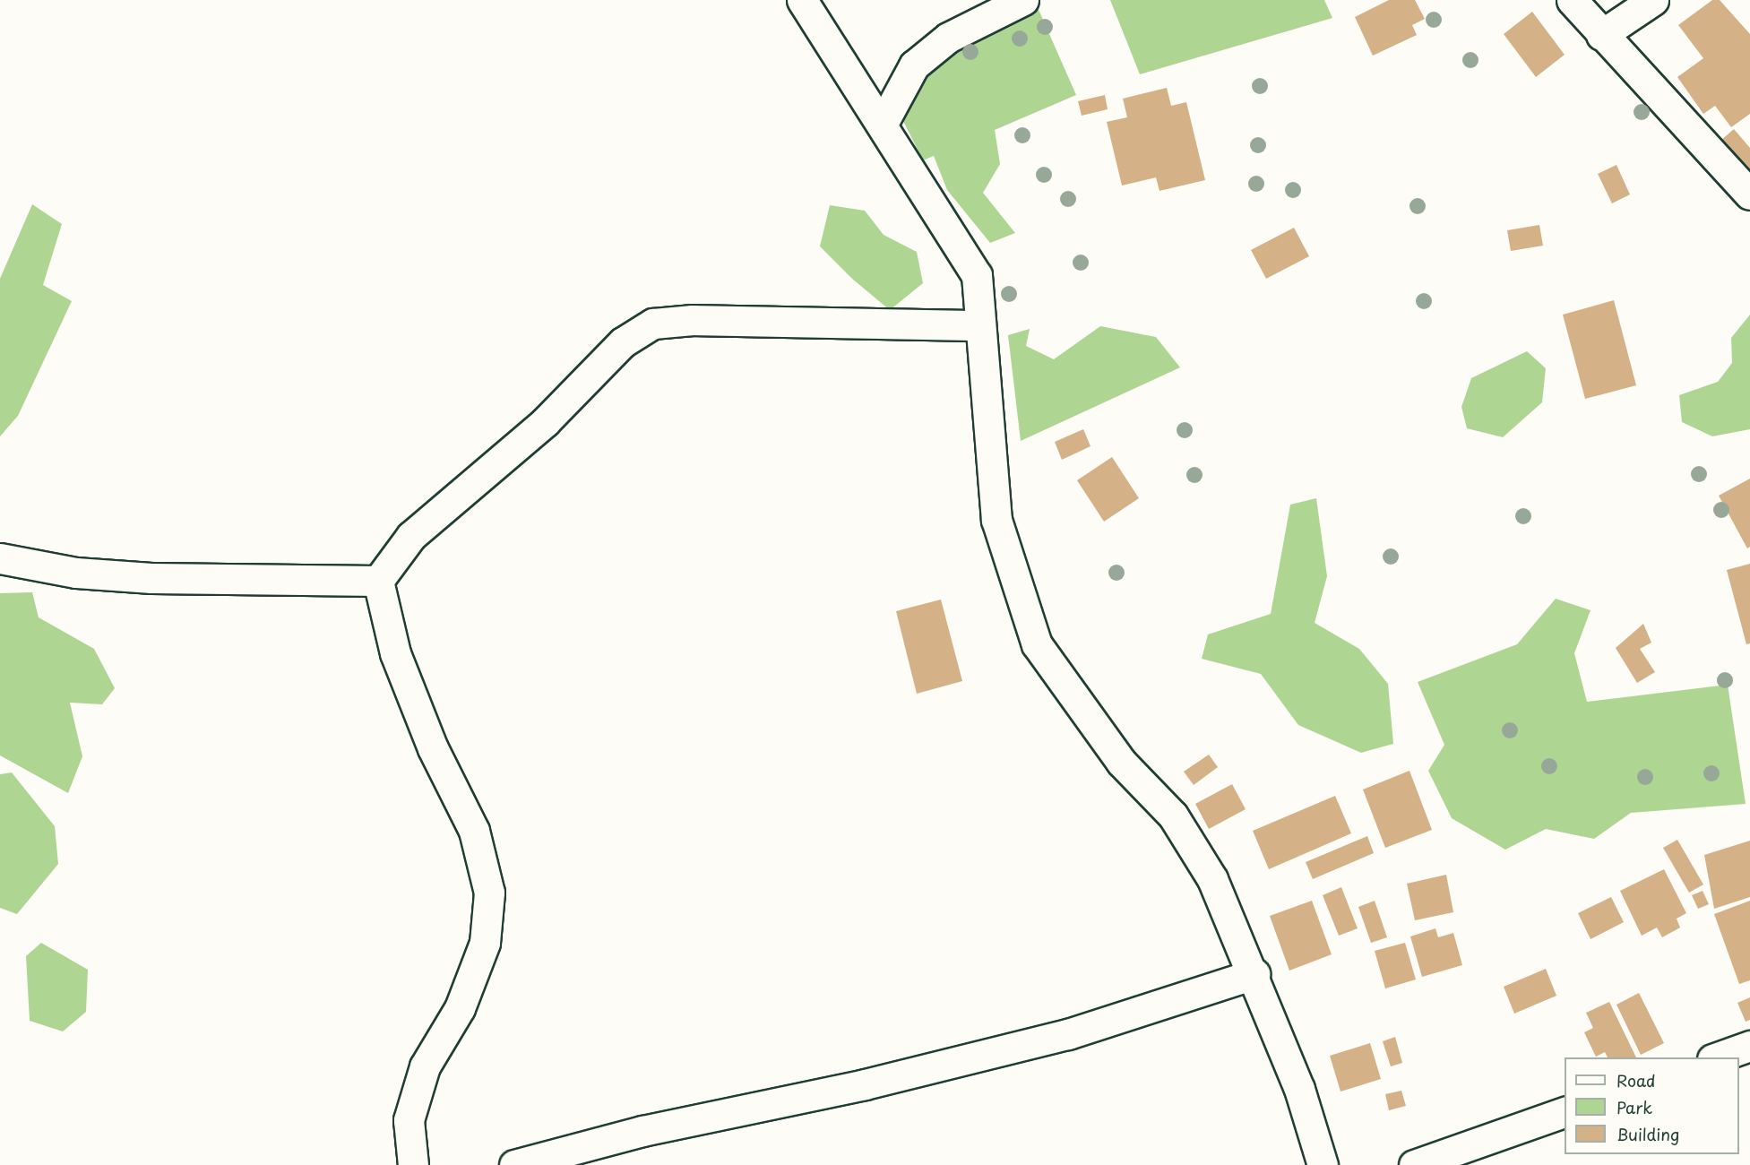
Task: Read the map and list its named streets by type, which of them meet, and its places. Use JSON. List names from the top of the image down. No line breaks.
{"legend":["Road","Park","Building"]}
